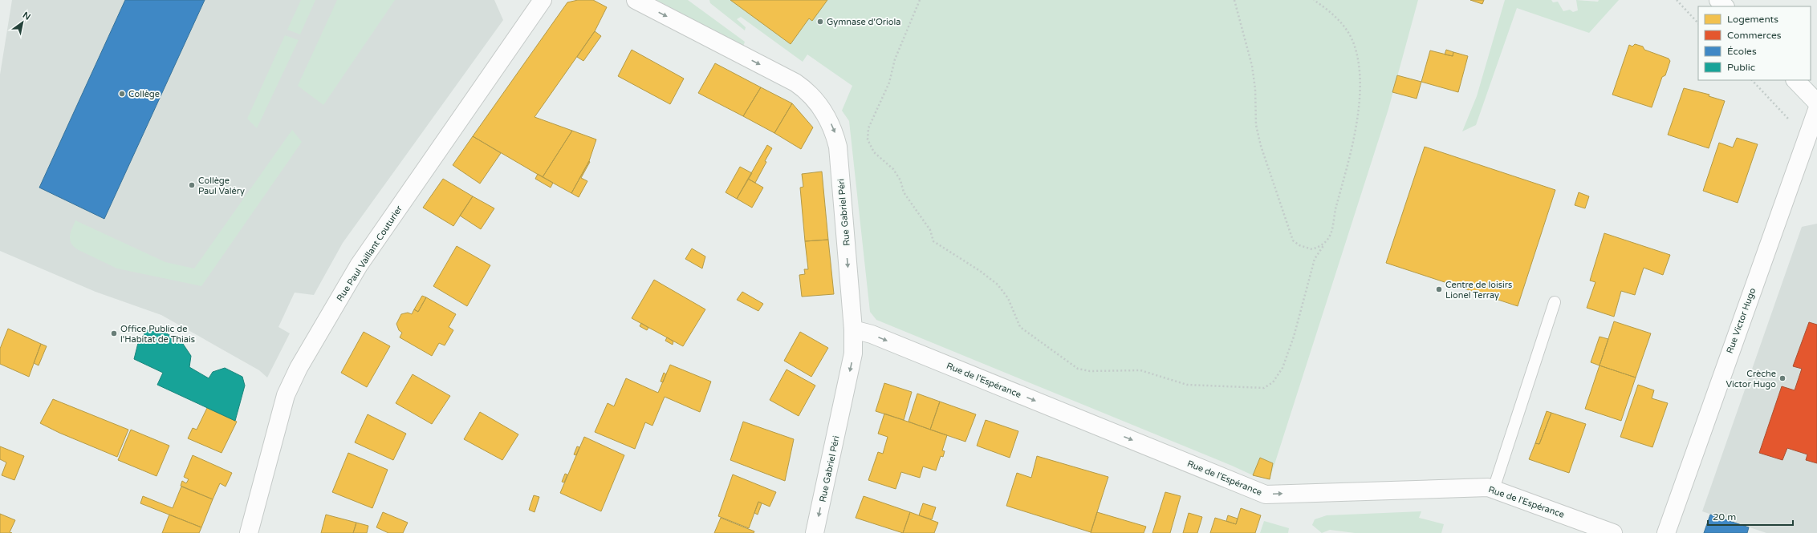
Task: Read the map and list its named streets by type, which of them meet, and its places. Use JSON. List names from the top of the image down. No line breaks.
{"streets":{"street":["Rue Gabriel Péri","Rue Paul Vaillant Couturier","Rue Victor Hugo","Rue de l'Espérance"]},"crossings":[["Rue Gabriel Péri","Rue de l'Espérance"]],"one_way":["Rue Gabriel Péri","Rue de l'Espérance"],"places":["Gymnase d'Oriola","Collège","Collège Paul Valéry","Centre de loisirs Lionel Terray","Office Public de l'Habitat de Thiais","Crèche Victor Hugo"],"legend":["Logements","Commerces","Écoles","Public"],"scale_bar":"20 m","north":"top right"}
